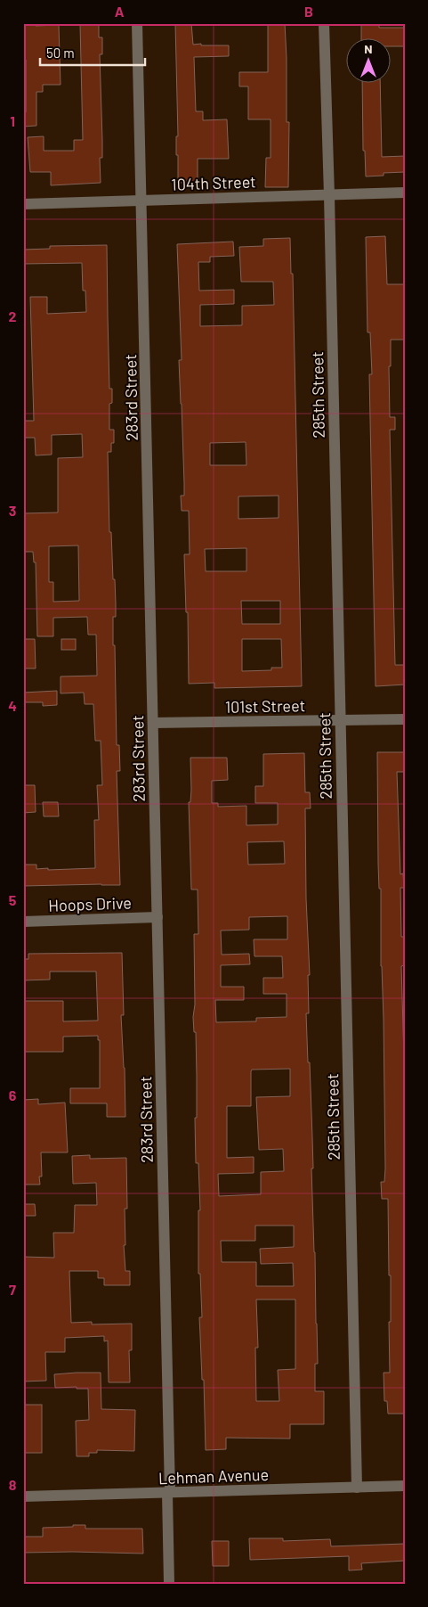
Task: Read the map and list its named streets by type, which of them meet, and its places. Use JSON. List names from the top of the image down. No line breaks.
{"streets":{"street":["104th Street","285th Street","283rd Street","101st Street","Hoops Drive","Lehman Avenue"]},"crossings":[["104th Street","285th Street"],["104th Street","283rd Street"],["285th Street","101st Street"],["285th Street","Lehman Avenue"],["283rd Street","101st Street"],["283rd Street","Hoops Drive"],["283rd Street","Lehman Avenue"]],"scale_bar":"50 m","north":"top","grid":{"columns":["A","B"],"rows":["1","2","3","4","5","6","7","8"]}}
